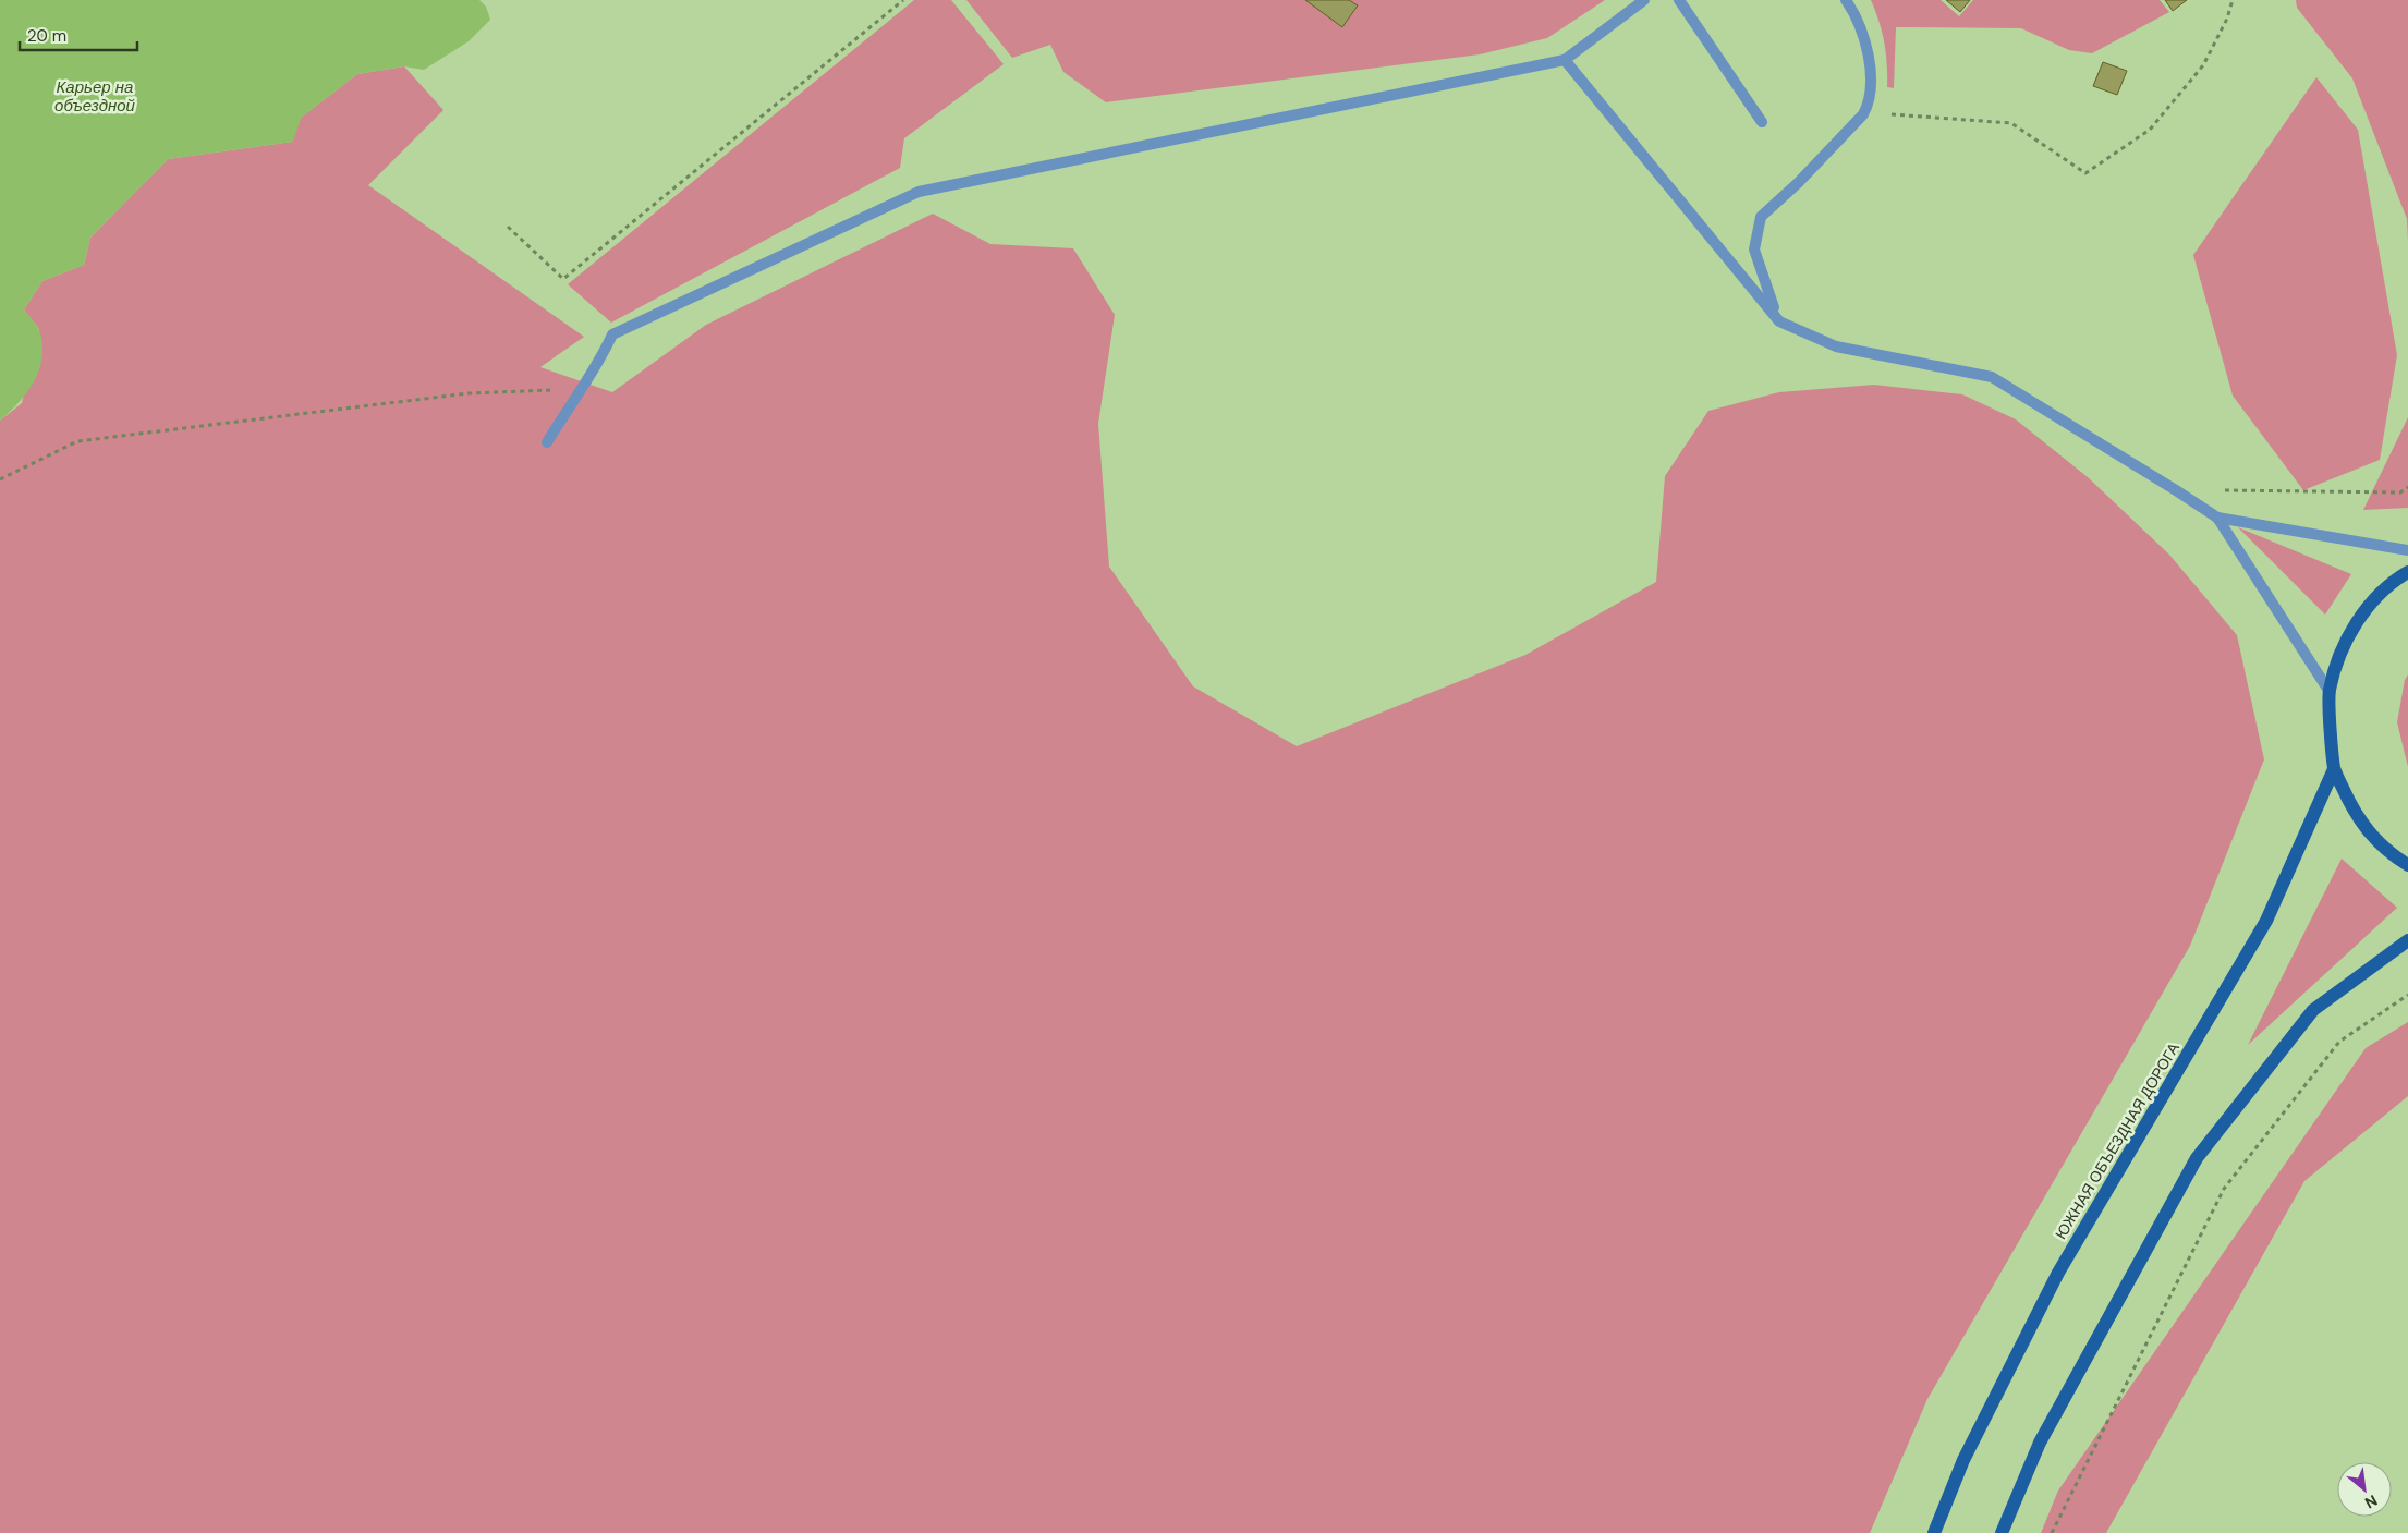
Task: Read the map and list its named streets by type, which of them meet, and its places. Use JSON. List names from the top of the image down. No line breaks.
{"streets":{"main road":["ЮЖНАЯ ОБЪЕЗДНАЯ ДОРОГА"]},"water":["Карьер на объездной"],"scale_bar":"20 m","north":"bottom right"}
